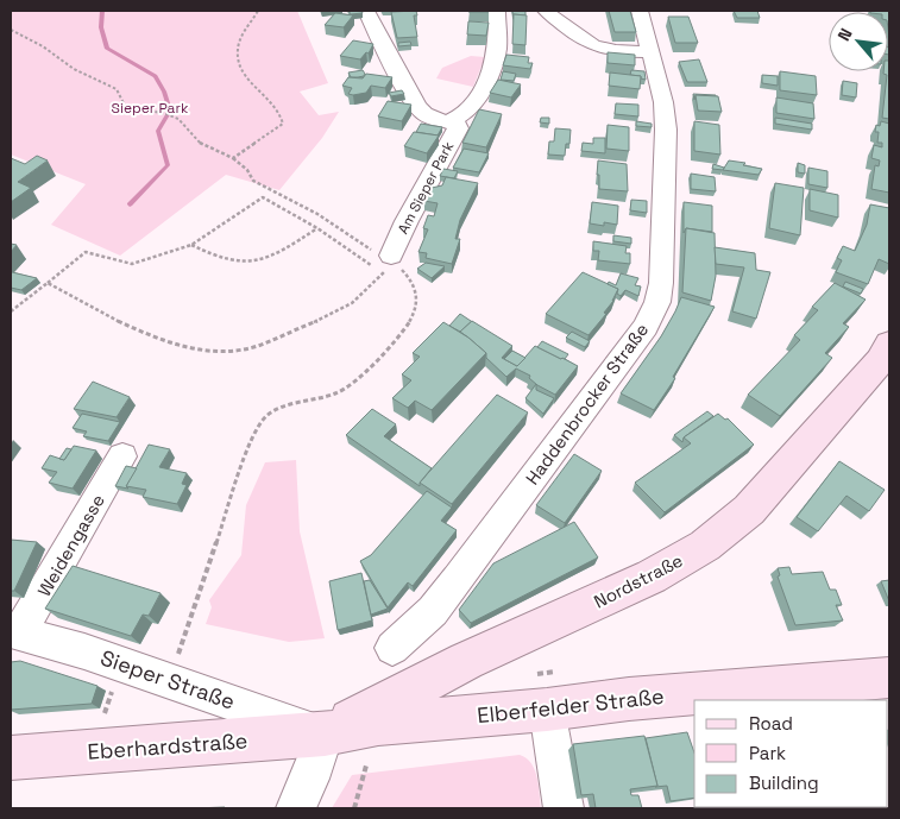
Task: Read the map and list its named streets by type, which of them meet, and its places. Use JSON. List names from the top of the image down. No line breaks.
{"streets":{"street":["Am Sieper Park","Haddenbrocker Straße","Weidengasse","Nordstraße","Sieper Straße","Elberfelder Straße","Eberhardstraße"]},"crossings":[["Weidengasse","Sieper Straße"],["Nordstraße","Sieper Straße"],["Nordstraße","Elberfelder Straße"],["Nordstraße","Eberhardstraße"],["Sieper Straße","Elberfelder Straße"],["Sieper Straße","Eberhardstraße"],["Elberfelder Straße","Eberhardstraße"]],"parks":["Sieper Park"],"legend":["Road","Park","Building"],"north":"top left"}
